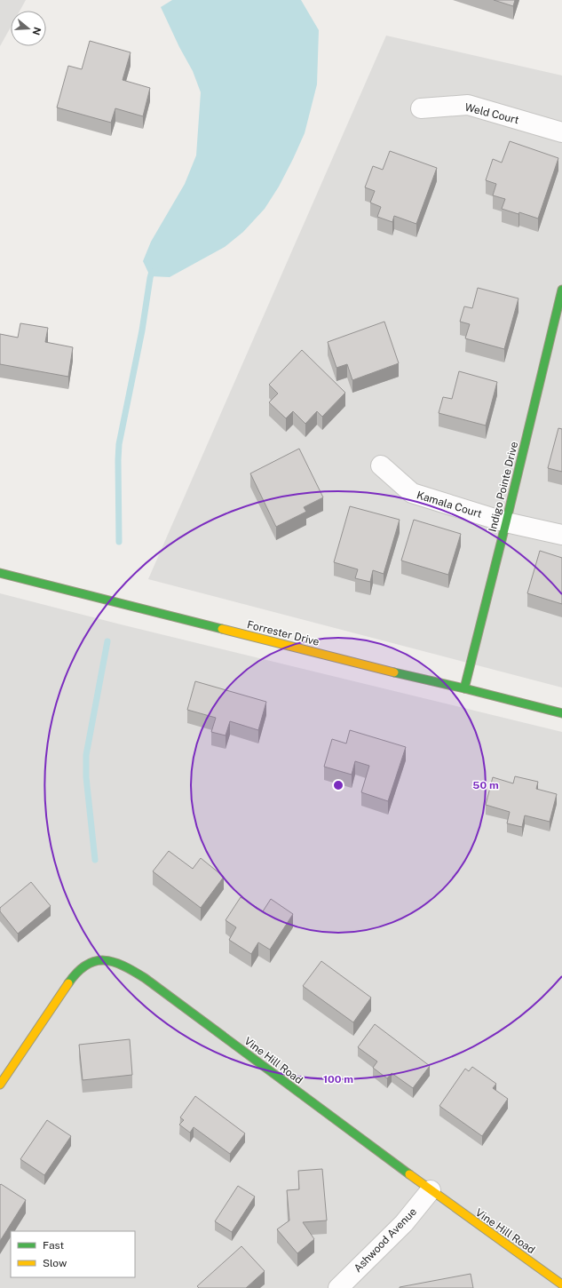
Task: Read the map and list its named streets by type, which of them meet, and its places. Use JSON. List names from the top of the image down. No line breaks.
{"streets":{"street":["Weld Court","Indigo Pointe Drive","Kamala Court","Forrester Drive","Vine Hill Road","Ashwood Avenue"]},"crossings":[["Indigo Pointe Drive","Kamala Court"],["Indigo Pointe Drive","Forrester Drive"],["Vine Hill Road","Ashwood Avenue"]],"legend":["Fast","Slow"],"north":"right","rings":["50 m","100 m"]}
